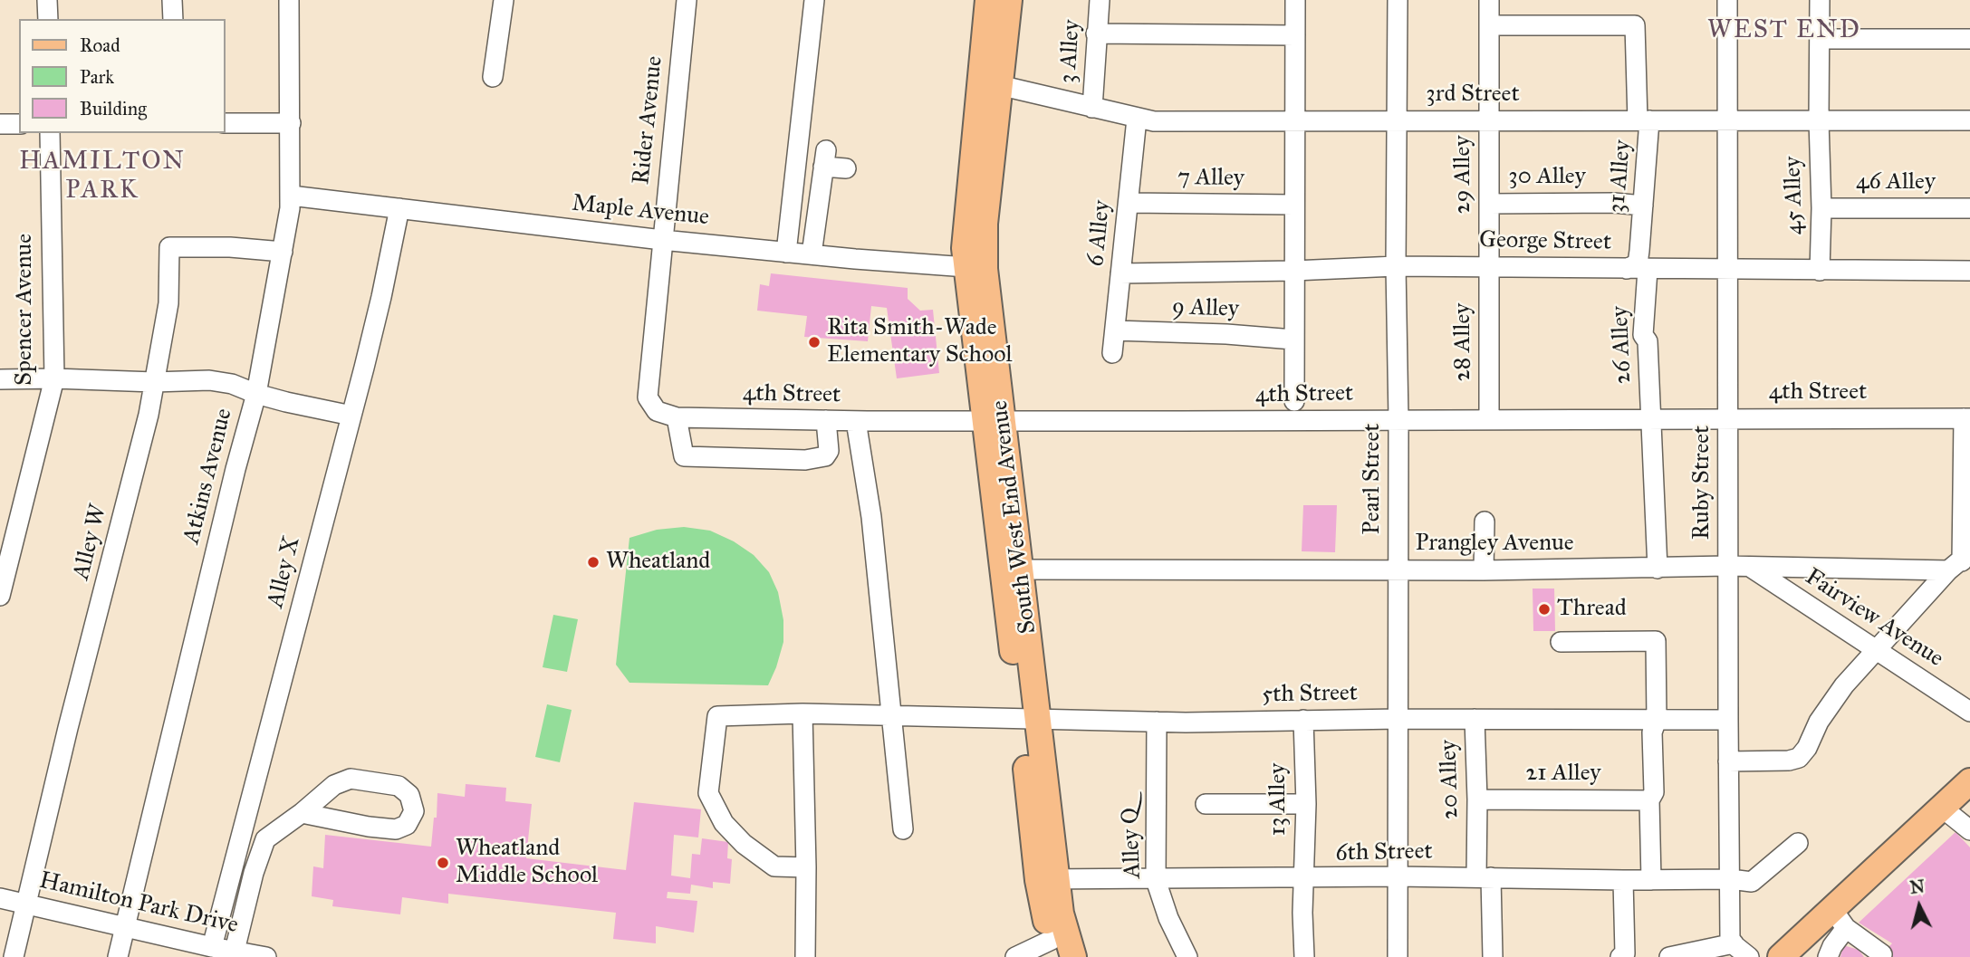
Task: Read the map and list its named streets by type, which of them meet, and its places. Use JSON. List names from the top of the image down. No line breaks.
{"streets":{"main road":["South West End Avenue"],"street":["3 Alley","3rd Street","Rider Avenue","29 Alley","31 Alley","30 Alley","7 Alley","46 Alley","45 Alley","Maple Avenue","6 Alley","George Street","9 Alley","Spencer Avenue","28 Alley","26 Alley","4th Street","Atkins Avenue","Pearl Street","Ruby Street","Alley W","Prangley Avenue","Alley X","Fairview Avenue","5th Street","21 Alley","20 Alley","13 Alley","Alley Q","6th Street","Hamilton Park Drive"]},"crossings":[["3 Alley","3rd Street"],["3rd Street","29 Alley"],["3rd Street","31 Alley"],["3rd Street","45 Alley"],["3rd Street","6 Alley"],["3rd Street","Pearl Street"],["3rd Street","Ruby Street"],["3rd Street","South West End Avenue"],["Rider Avenue","Maple Avenue"],["Rider Avenue","4th Street"],["29 Alley","31 Alley"],["29 Alley","30 Alley"],["29 Alley","George Street"],["29 Alley","28 Alley"],["31 Alley","30 Alley"],["31 Alley","George Street"],["7 Alley","6 Alley"],["46 Alley","45 Alley"],["45 Alley","George Street"],["Maple Avenue","Atkins Avenue"],["Maple Avenue","South West End Avenue"],["Maple Avenue","Alley X"],["6 Alley","George Street"],["6 Alley","9 Alley"],["George Street","28 Alley"],["George Street","26 Alley"],["George Street","Pearl Street"],["George Street","Ruby Street"],["28 Alley","4th Street"],["26 Alley","4th Street"],["26 Alley","Prangley Avenue"],["4th Street","Pearl Street"],["4th Street","Ruby Street"],["4th Street","South West End Avenue"],["Atkins Avenue","Alley W"],["Atkins Avenue","Hamilton Park Drive"],["Pearl Street","Prangley Avenue"],["Pearl Street","5th Street"],["Pearl Street","6th Street"],["Ruby Street","Prangley Avenue"],["Ruby Street","5th Street"],["Ruby Street","6th Street"],["South West End Avenue","Prangley Avenue"],["South West End Avenue","5th Street"],["South West End Avenue","6th Street"],["Alley W","Hamilton Park Drive"],["Prangley Avenue","Fairview Avenue"],["Alley X","Hamilton Park Drive"],["5th Street","20 Alley"],["5th Street","13 Alley"],["5th Street","Alley Q"],["21 Alley","20 Alley"],["20 Alley","6th Street"],["13 Alley","6th Street"],["Alley Q","6th Street"]],"districts":["WEST END","HAMILTON PARK"],"places":["Rita Smith-Wade Elementary School","Wheatland","Thread","Wheatland Middle School"],"legend":["Road","Park","Building"],"north":"top"}
